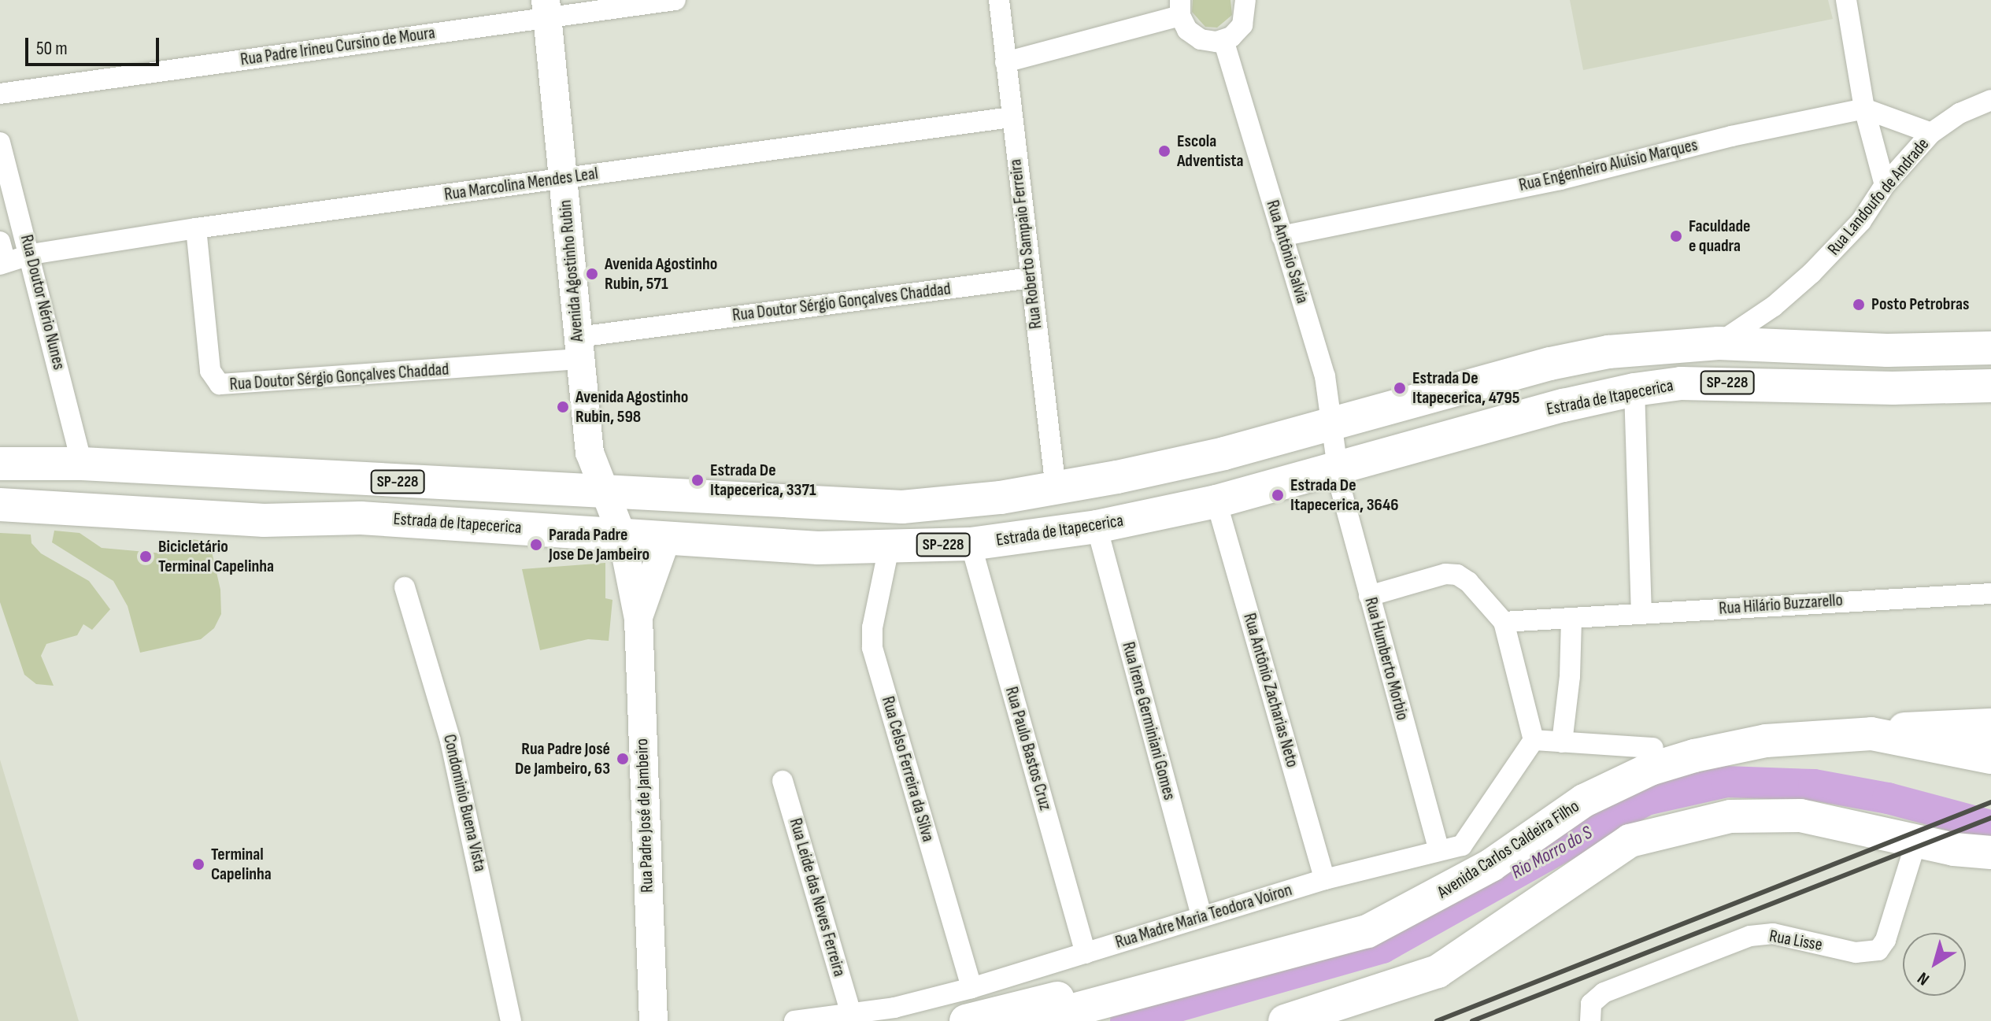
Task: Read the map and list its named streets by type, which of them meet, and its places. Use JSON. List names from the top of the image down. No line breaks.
{"streets":{"main road":["Avenida Agostinho Rubin","SP-228","Estrada de Itapecerica","Rua Padre José de Jambeiro","Avenida Carlos Caldeira Filho"],"street":["Rua Padre Irineu Cursino de Moura","Rua Engenheiro Aluisio Marques","Rua Marcolina Mendes Leal","Rua Landoufo de Andrade","Rua Roberto Sampaio Ferreira","Rua Antônio Salvia","Rua Doutor Nério Nunes","Rua Doutor Sérgio Gonçalves Chaddad","Rua Hilário Buzzarello","Rua Humberto Morbio","Rua Antônio Zacharias Neto","Rua Irene Germiniani Gomes","Rua Paulo Bastos Cruz","Rua Celso Ferreira da Silva","Condominio Buena Vista","Rua Leide das Neves Ferreira","Rua Madre Maria Teodora Voiron","Rua Lisse"]},"crossings":[["Rua Padre Irineu Cursino de Moura","Avenida Agostinho Rubin"],["Rua Engenheiro Aluisio Marques","Rua Antônio Salvia"],["Rua Marcolina Mendes Leal","Rua Roberto Sampaio Ferreira"],["Rua Marcolina Mendes Leal","Avenida Agostinho Rubin"],["Rua Marcolina Mendes Leal","Rua Doutor Nério Nunes"],["Rua Marcolina Mendes Leal","Rua Doutor Sérgio Gonçalves Chaddad"],["Rua Landoufo de Andrade","SP-228"],["Rua Roberto Sampaio Ferreira","Rua Doutor Sérgio Gonçalves Chaddad"],["Rua Roberto Sampaio Ferreira","SP-228"],["Rua Antônio Salvia","SP-228"],["Rua Antônio Salvia","Estrada de Itapecerica"],["Rua Antônio Salvia","Rua Humberto Morbio"],["Avenida Agostinho Rubin","Rua Doutor Sérgio Gonçalves Chaddad"],["Avenida Agostinho Rubin","SP-228"],["Avenida Agostinho Rubin","Estrada de Itapecerica"],["Avenida Agostinho Rubin","Rua Padre José de Jambeiro"],["Rua Doutor Nério Nunes","SP-228"],["Estrada de Itapecerica","Rua Humberto Morbio"],["Estrada de Itapecerica","Rua Antônio Zacharias Neto"],["Estrada de Itapecerica","Rua Irene Germiniani Gomes"],["Estrada de Itapecerica","Rua Paulo Bastos Cruz"],["Estrada de Itapecerica","Rua Celso Ferreira da Silva"],["Estrada de Itapecerica","Rua Padre José de Jambeiro"],["Rua Humberto Morbio","Rua Madre Maria Teodora Voiron"],["Rua Antônio Zacharias Neto","Rua Madre Maria Teodora Voiron"],["Rua Irene Germiniani Gomes","Rua Madre Maria Teodora Voiron"],["Rua Paulo Bastos Cruz","Rua Madre Maria Teodora Voiron"],["Rua Celso Ferreira da Silva","Rua Madre Maria Teodora Voiron"],["Rua Leide das Neves Ferreira","Rua Madre Maria Teodora Voiron"]],"water":["Rio Morro do S"],"places":["Escola Adventista","Faculdade e quadra","Avenida Agostinho Rubin, 571","Posto Petrobras","Estrada De Itapecerica, 4795","Avenida Agostinho Rubin, 598","Estrada De Itapecerica, 3371","Estrada De Itapecerica, 3646","Parada Padre Jose De Jambeiro","Bicicletário Terminal Capelinha","Rua Padre José De Jambeiro, 63","Terminal Capelinha"],"scale_bar":"50 m","north":"bottom left"}
